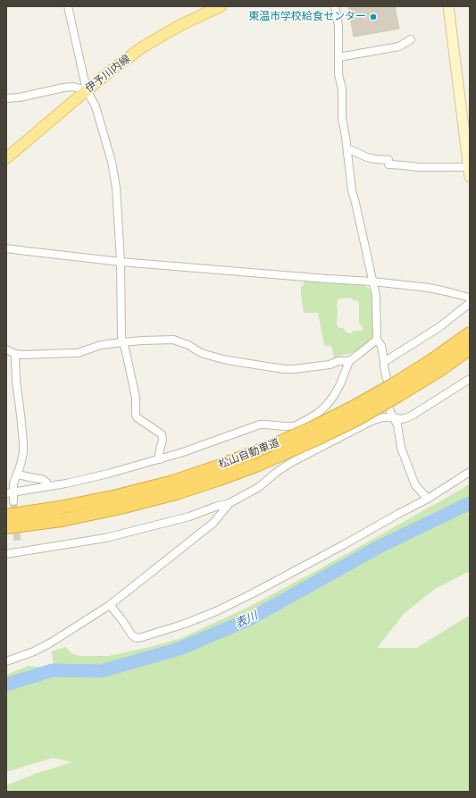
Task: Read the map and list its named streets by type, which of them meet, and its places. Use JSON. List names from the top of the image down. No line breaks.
{"streets":{"highway":["松山自動車道"],"main road":["伊予川内線"]},"water":["表川"],"places":["東温市学校給食センター"]}
